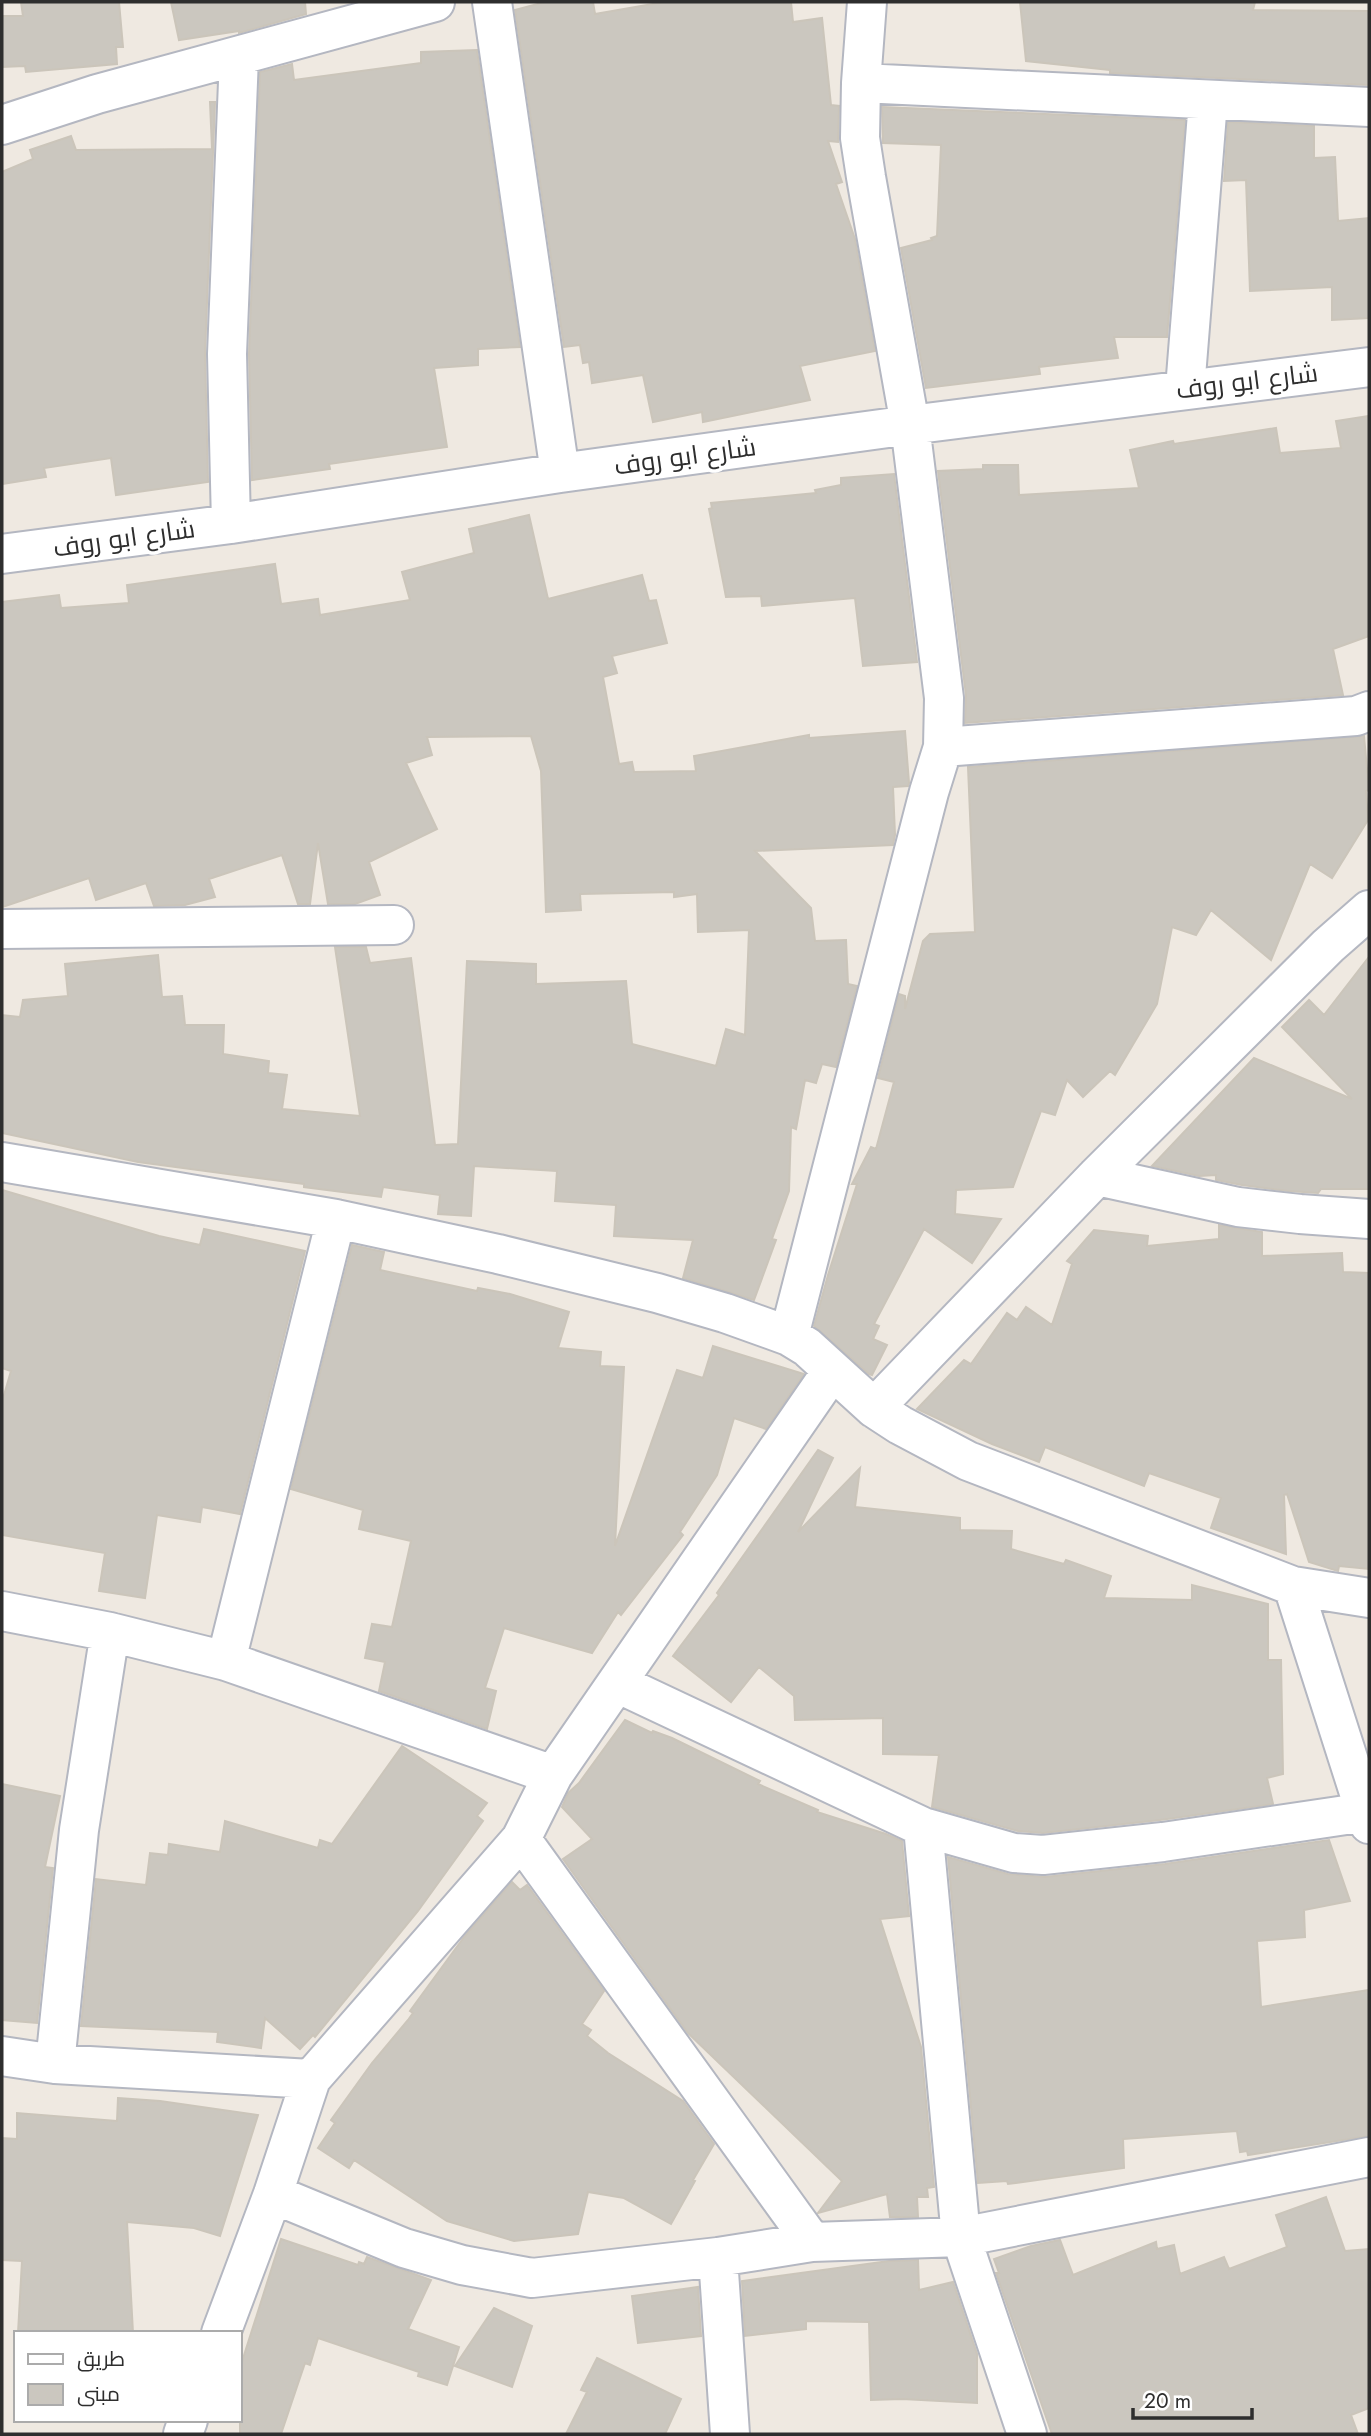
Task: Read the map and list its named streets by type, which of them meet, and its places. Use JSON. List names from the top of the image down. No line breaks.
{"streets":{"street":["شارع ابو روف"]},"legend":["طريق","مبنى"],"scale_bar":"20 m"}
